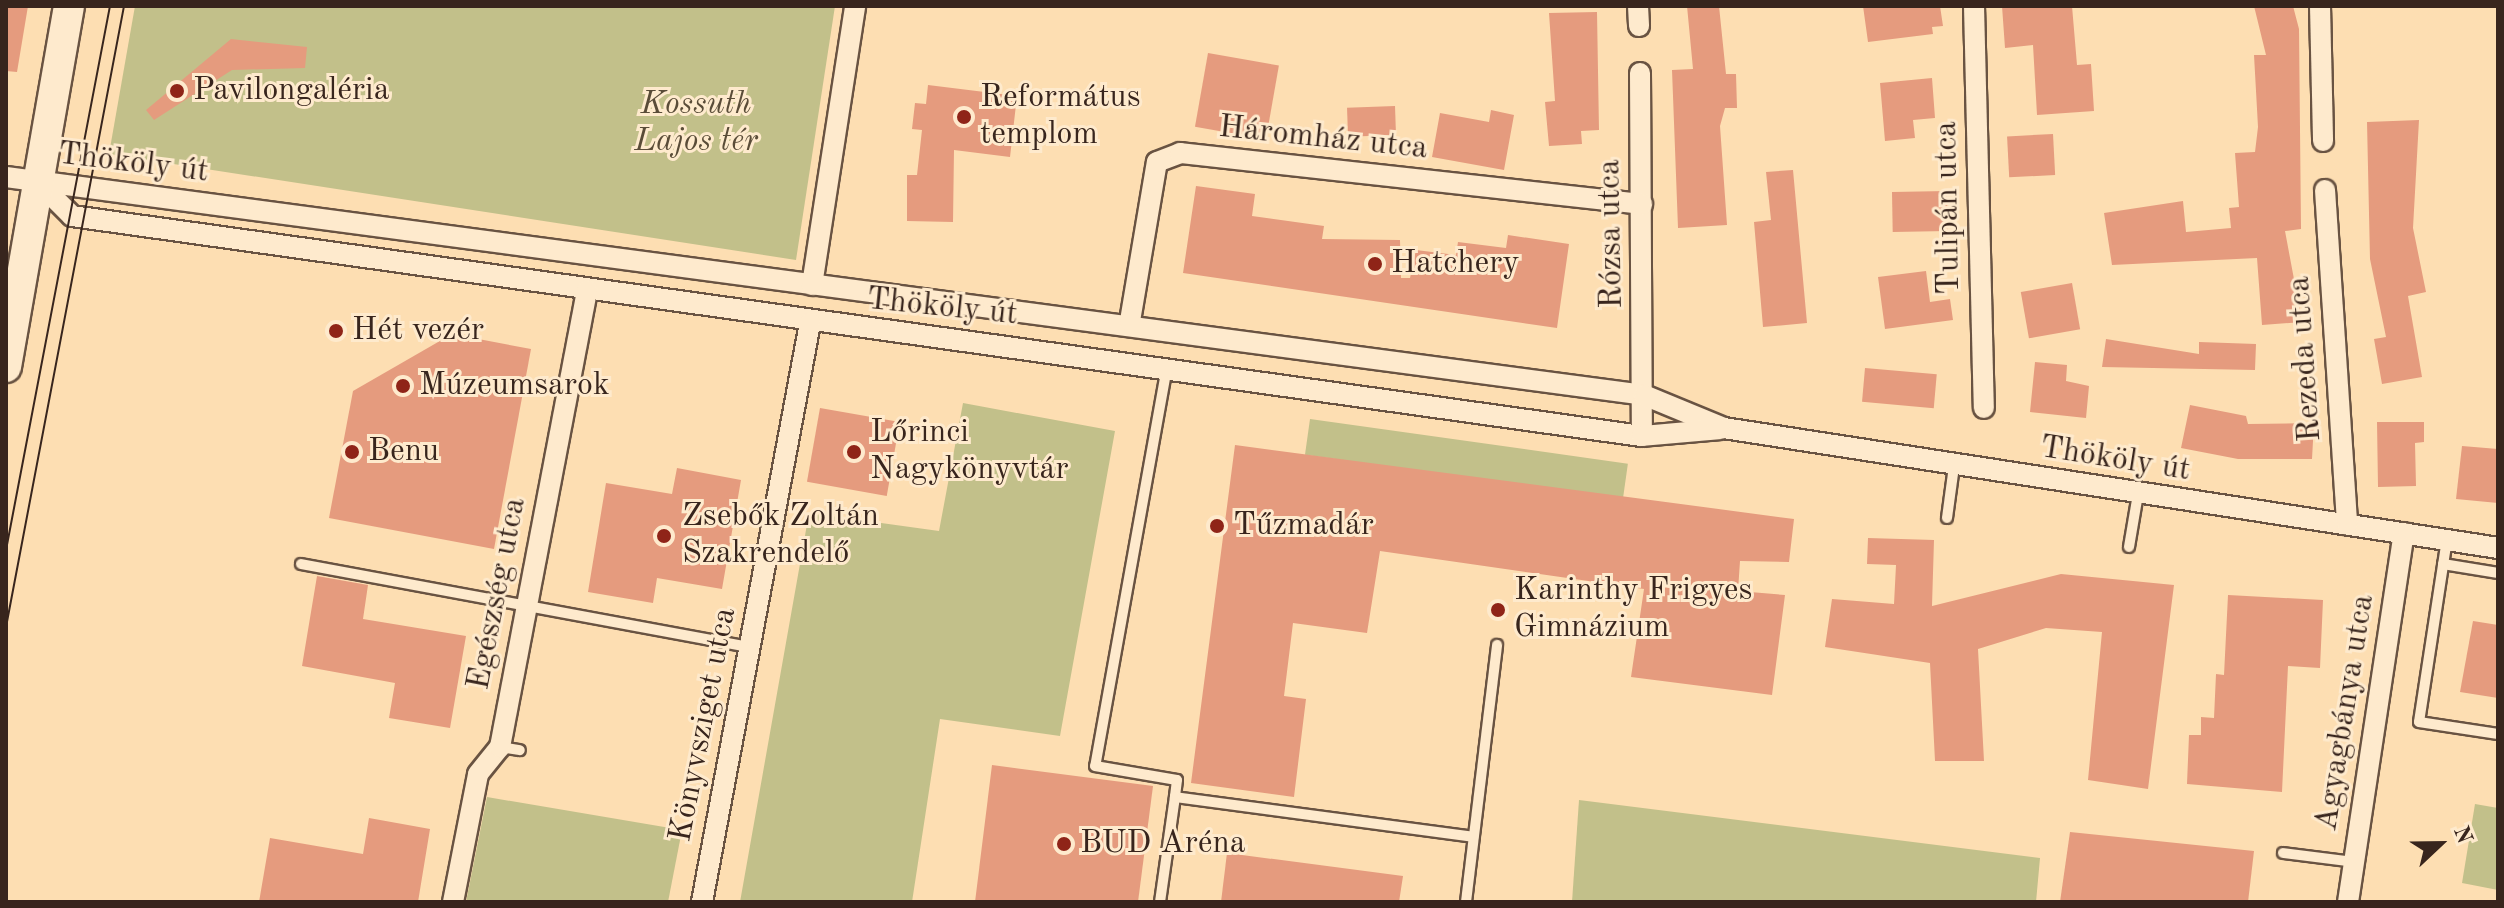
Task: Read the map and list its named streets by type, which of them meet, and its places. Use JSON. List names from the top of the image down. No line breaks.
{"streets":{"street":["Háromház utca","Thököly út","Tulipán utca","Rózsa utca","Rezeda utca","Egészség utca","Agyagbánya utca","Könyvsziget utca"]},"crossings":[["Háromház utca","Thököly út"],["Háromház utca","Rózsa utca"],["Thököly út","Rózsa utca"],["Thököly út","Rezeda utca"],["Thököly út","Egészség utca"],["Thököly út","Agyagbánya utca"],["Thököly út","Könyvsziget utca"]],"parks":["Kossuth Lajos tér"],"places":["Pavilongaléria","Református templom","Hatchery","Hét vezér","Múzeumsarok","Benu","Lőrinci Nagykönyvtár","Tűzmadár","Zsebők Zoltán Szakrendelő","Karinthy Frigyes Gimnázium","BUD Aréna"],"north":"right"}
